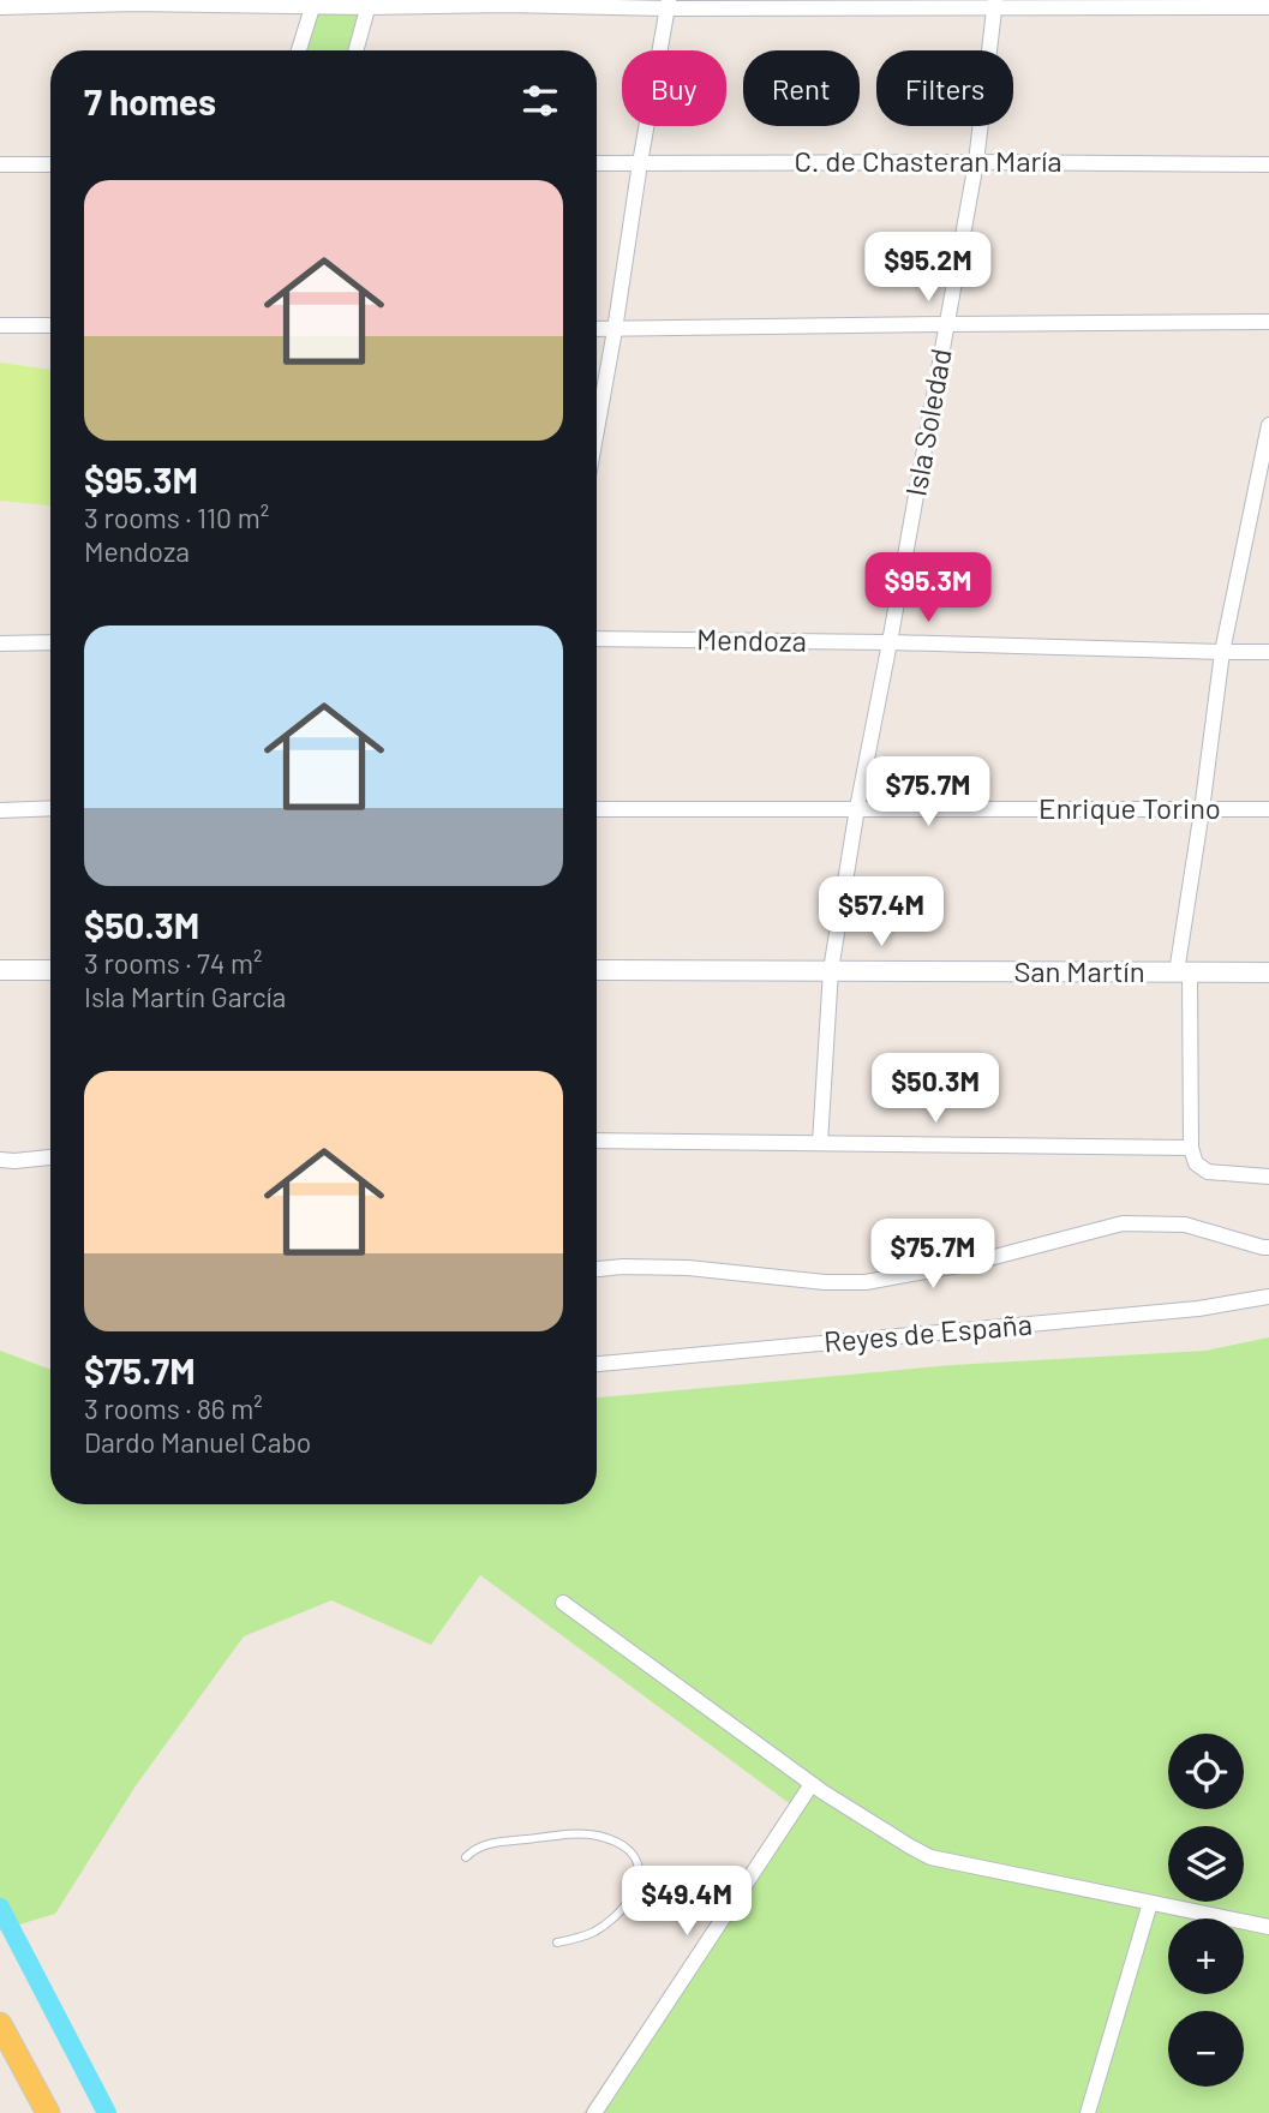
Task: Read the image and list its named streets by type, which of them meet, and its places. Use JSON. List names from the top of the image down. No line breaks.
{"streets":{"main road":["San Martín"],"street":["C. de Chasteran María","Isla Soledad","Mendoza","Enrique Torino","Reyes de España"]},"crossings":[["C. de Chasteran María","Isla Soledad"],["Isla Soledad","Mendoza"],["Isla Soledad","Enrique Torino"],["Isla Soledad","San Martín"]],"page":{"chip":["Buy","Rent","Filters"],"heading":"7 homes","list":[{"name":"$95.3M","note":"3 rooms · 110 m² · Mendoza"},{"name":"$50.3M","note":"3 rooms · 74 m² · Isla Martín García"},{"name":"$75.7M","note":"3 rooms · 86 m² · Dardo Manuel Cabo"}],"price":["$95.2M","$95.3M","$75.7M","$57.4M","$50.3M","$75.7M","$49.4M"],"map_buttons":["+","−"]}}
